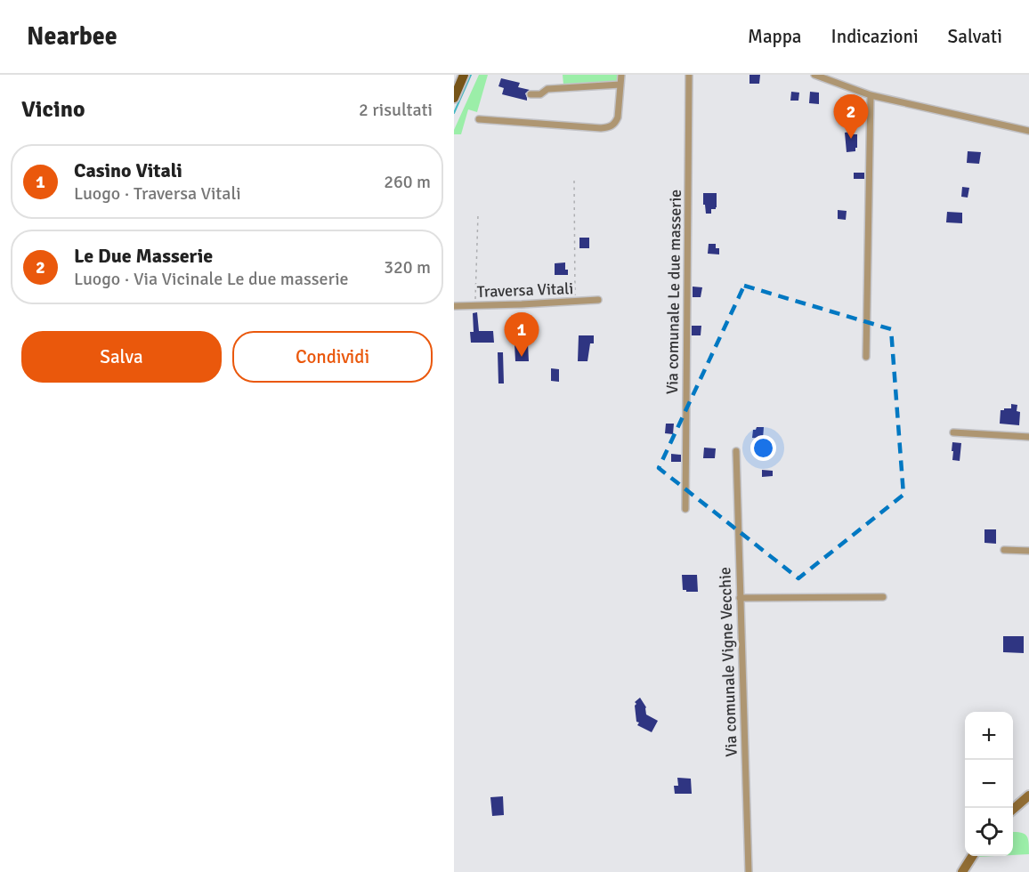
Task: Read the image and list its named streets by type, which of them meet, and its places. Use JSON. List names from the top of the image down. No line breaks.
{"streets":{"street":["Traversa Vitali","Via comunale Le due masserie","Via comunale Vigne Vecchie"]},"page":{"header":"Nearbee","nav":["Mappa","Indicazioni","Salvati"],"heading":["Vicino","2 risultati"],"pins":["2","1"],"list":[{"mark":"1","name":"Casino Vitali","note":"Luogo · Traversa Vitali","value":"260 m"},{"mark":"2","name":"Le Due Masserie","note":"Luogo · Via Vicinale Le due masserie","value":"320 m"}],"buttons":["Salva","Condividi"],"map_buttons":["+","−"]}}
